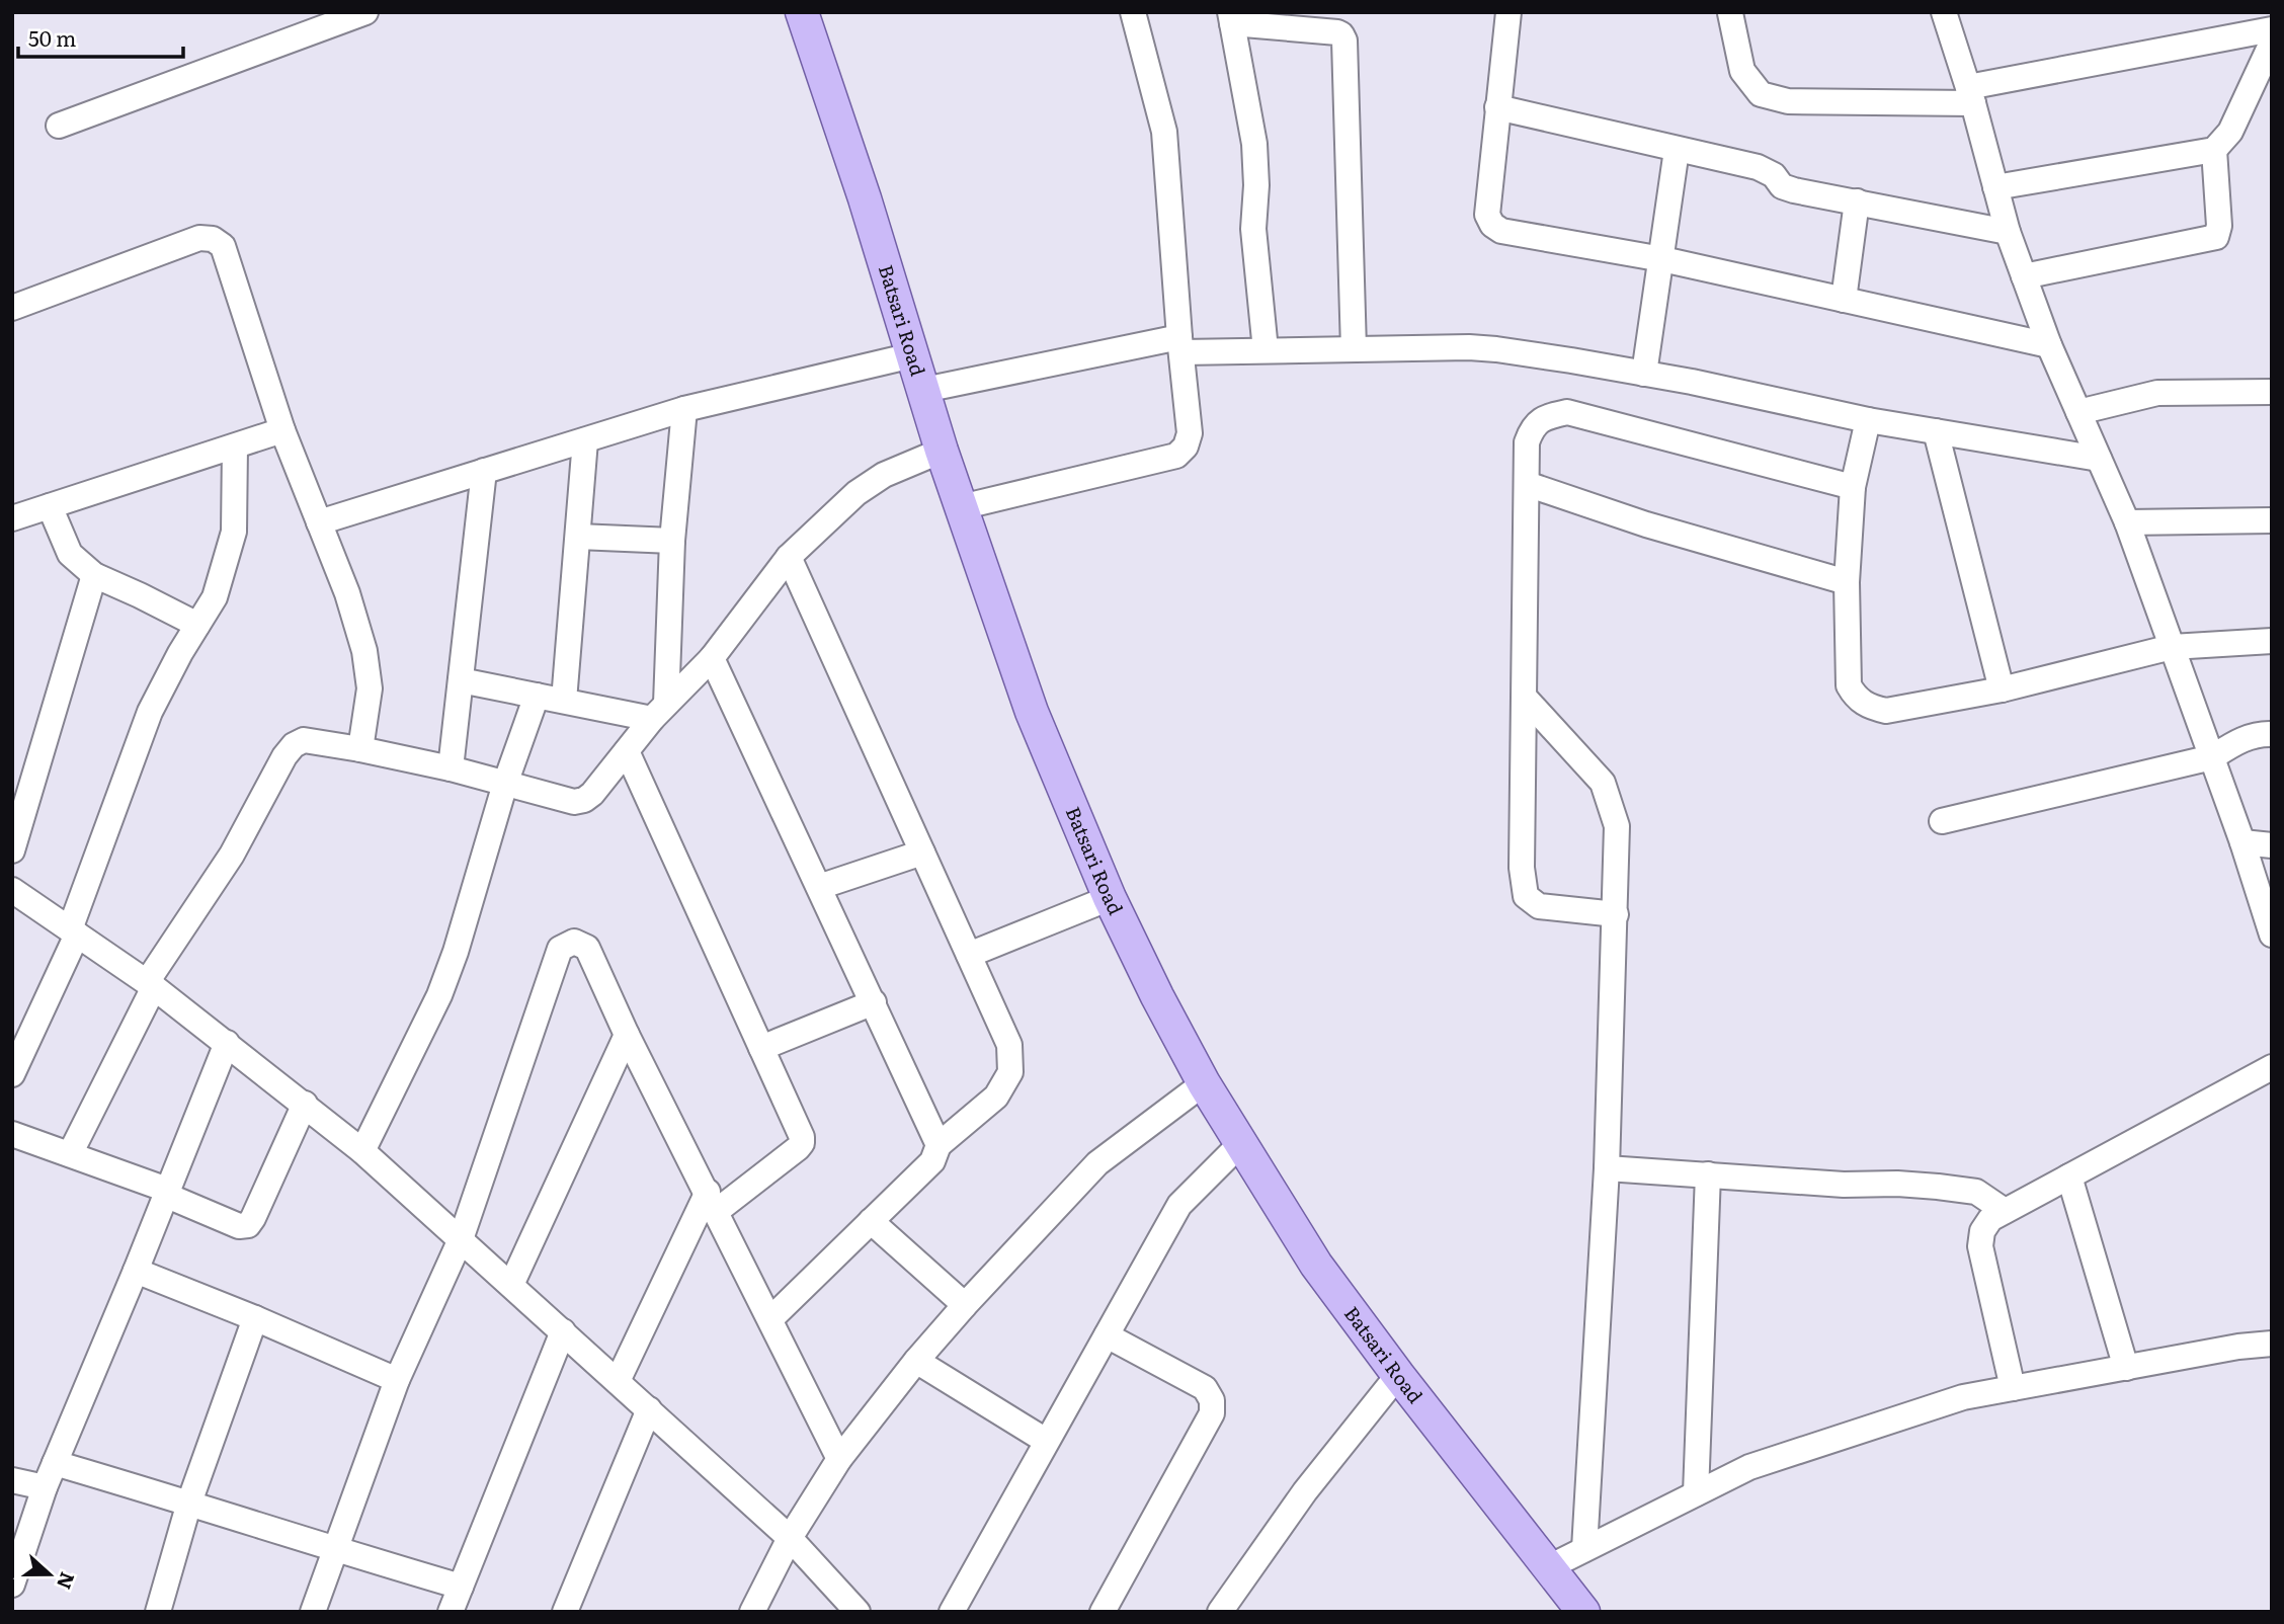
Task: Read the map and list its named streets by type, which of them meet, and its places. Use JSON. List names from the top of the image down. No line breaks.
{"streets":{"main road":["Batsari Road"]},"scale_bar":"50 m","north":"right"}
